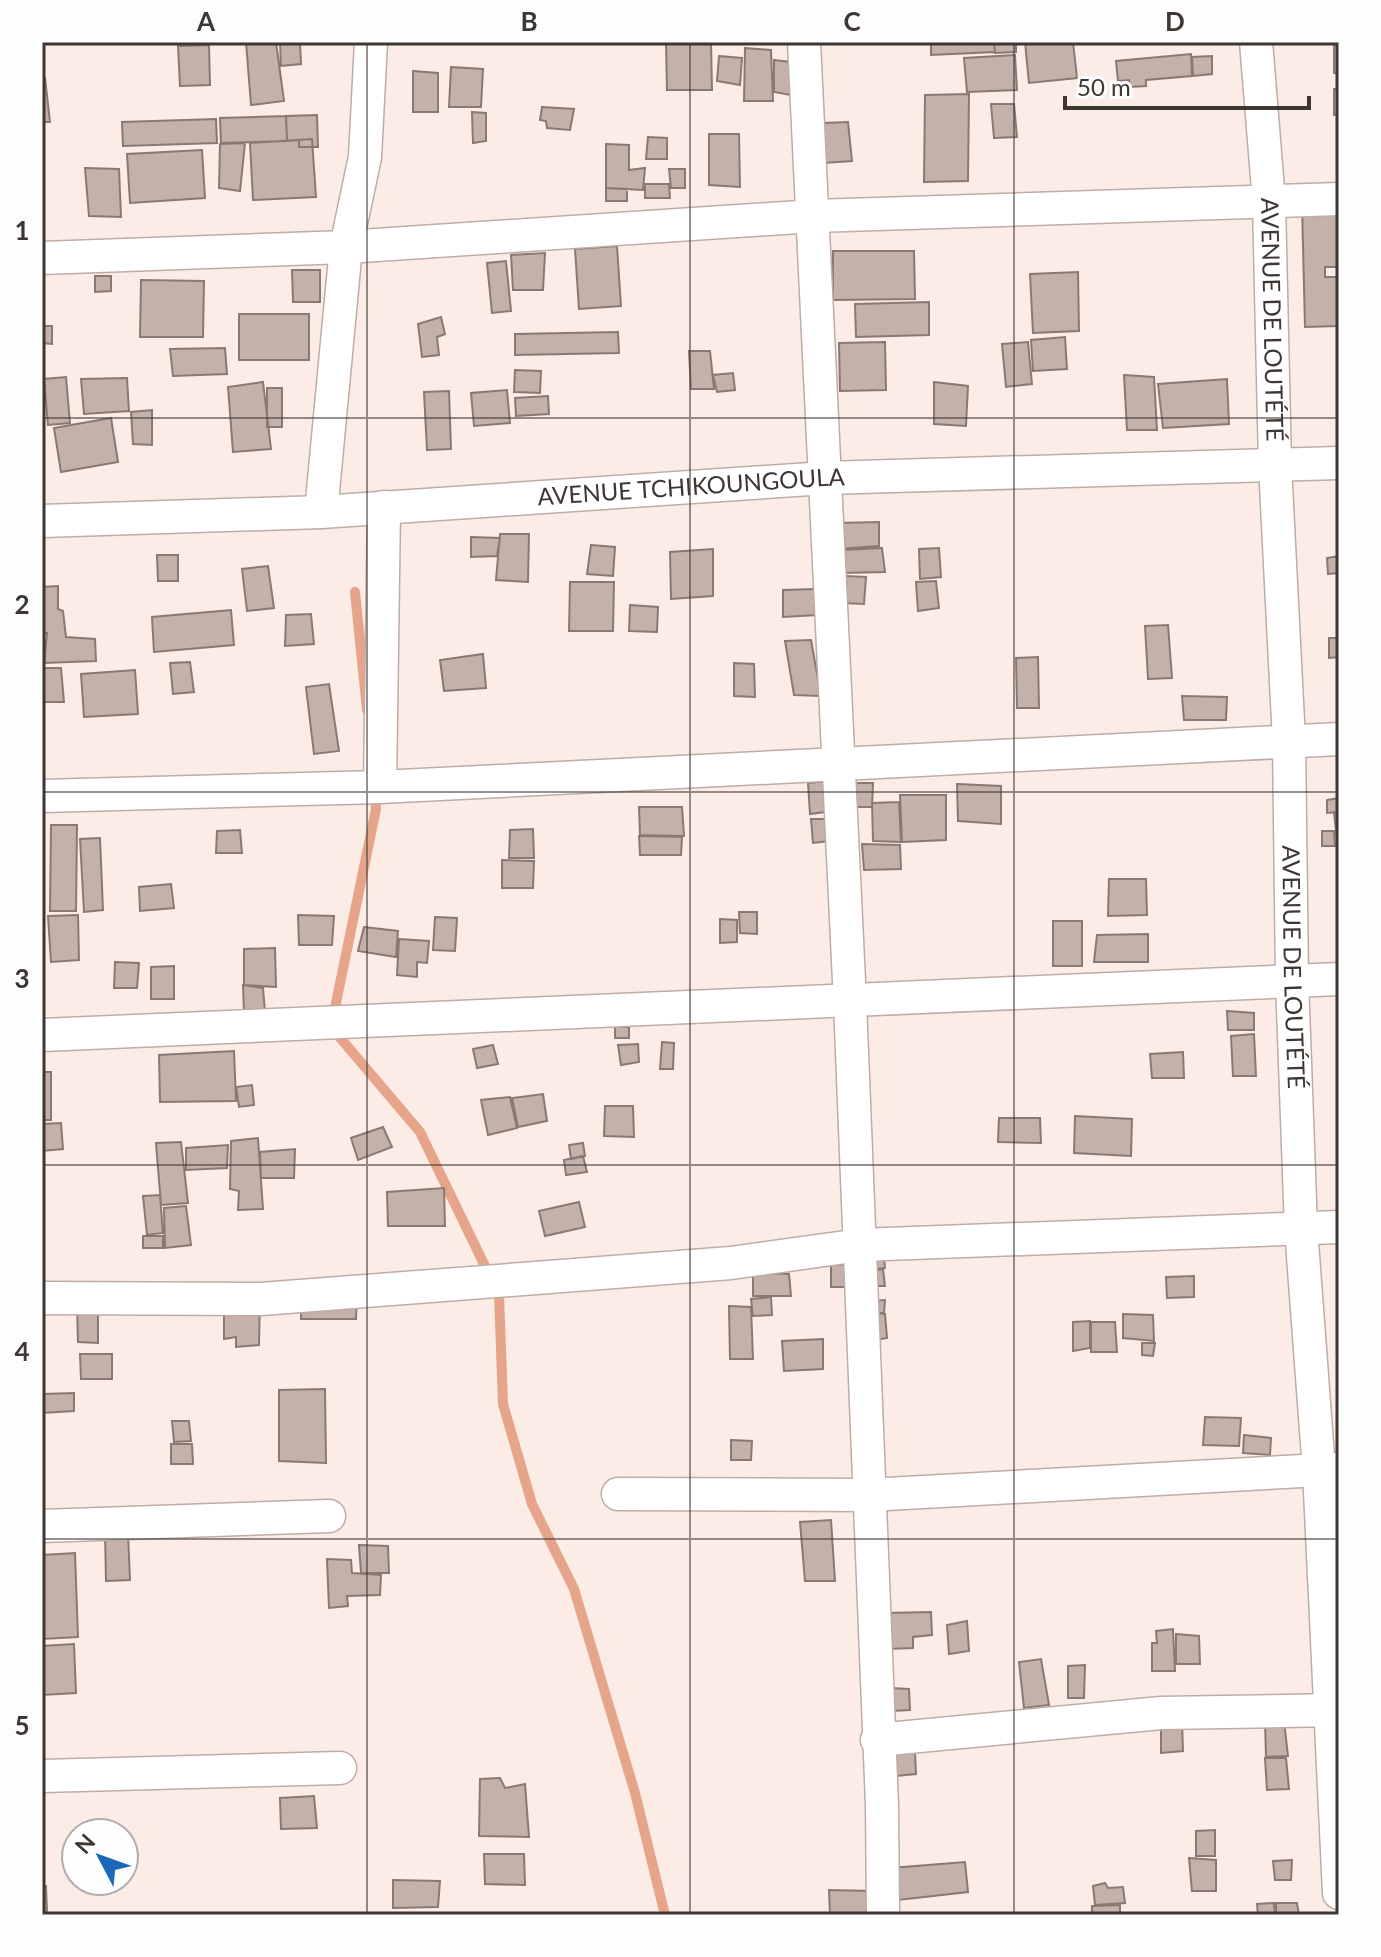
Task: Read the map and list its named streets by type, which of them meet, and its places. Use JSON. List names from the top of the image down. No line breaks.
{"streets":{"street":["AVENUE DE LOUTÉTÉ","AVENUE TCHIKOUNGOULA"]},"crossings":[["AVENUE DE LOUTÉTÉ","AVENUE TCHIKOUNGOULA"]],"scale_bar":"50 m","north":"top left","grid":{"columns":["A","B","C","D"],"rows":["1","2","3","4","5"]}}
